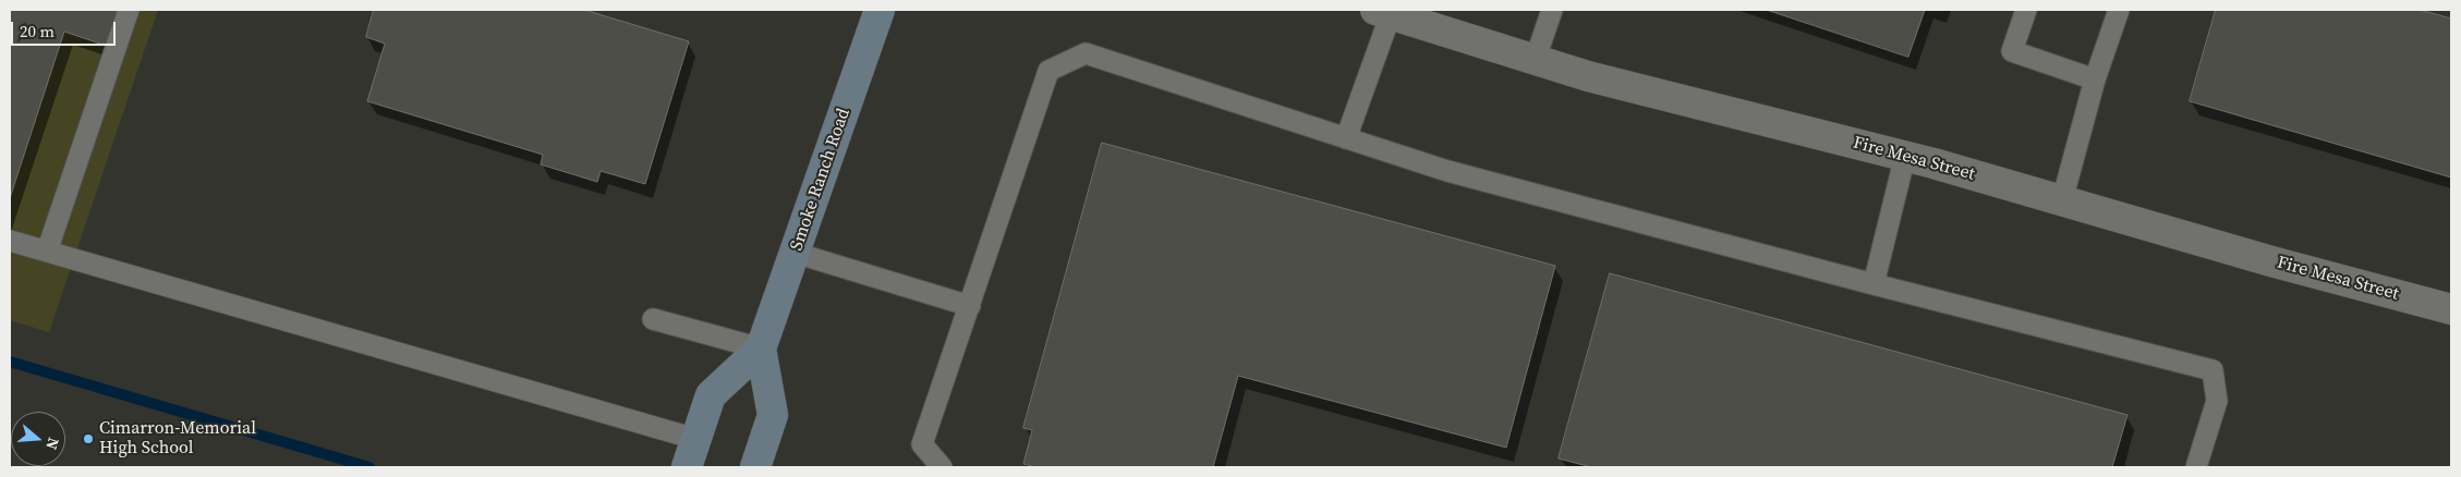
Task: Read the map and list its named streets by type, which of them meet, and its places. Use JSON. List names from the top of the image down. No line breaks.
{"streets":{"main road":["Smoke Ranch Road"],"street":["Fire Mesa Street"]},"places":["Cimarron-Memorial High School"],"scale_bar":"20 m","north":"right"}
